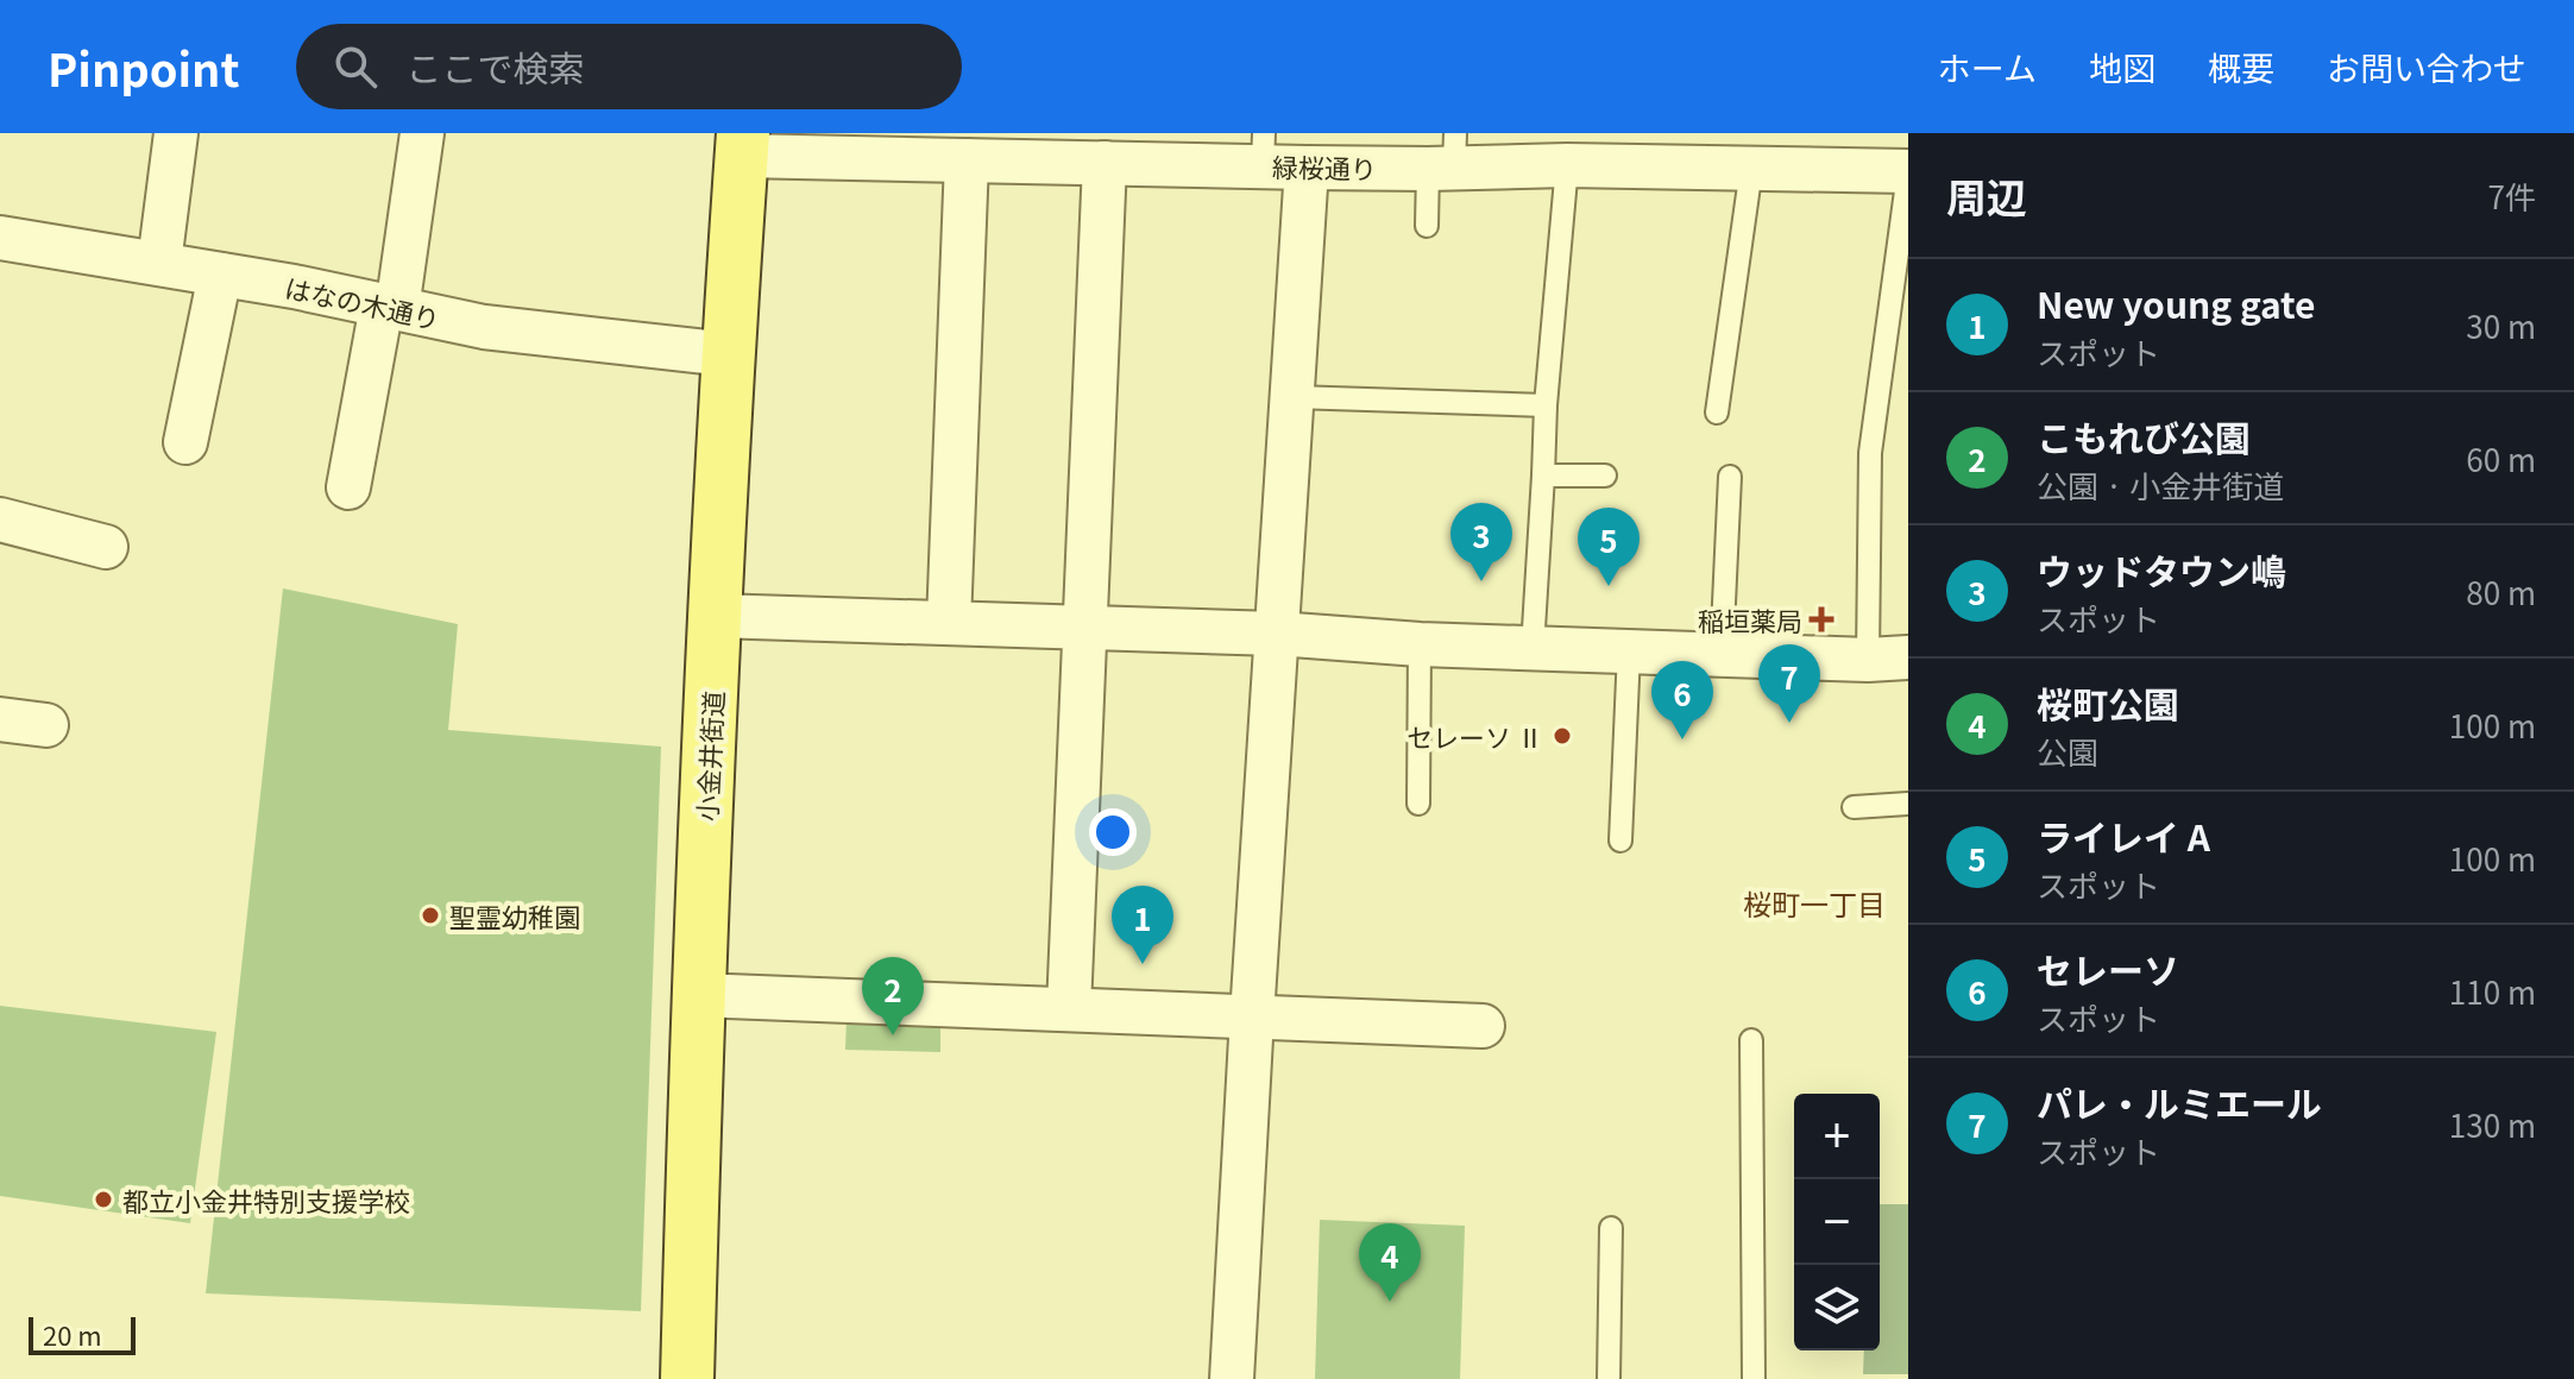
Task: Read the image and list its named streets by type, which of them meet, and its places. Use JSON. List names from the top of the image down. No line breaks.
{"streets":{"main road":["小金井街道"],"street":["緑桜通り","はなの木通り"]},"crossings":[["緑桜通り","小金井街道"],["はなの木通り","小金井街道"]],"districts":["桜町一丁目"],"places":{"health":["稲垣薬局"],"other":["セレーソ Ⅱ","聖霊幼稚園","都立小金井特別支援学校"]},"scale_bar":"20 m","page":{"header":"Pinpoint","search":"ここで検索","nav":["ホーム","地図","概要","お問い合わせ"],"heading":["周辺","7件"],"list":[{"mark":"1","name":"New young gate","note":"スポット","value":"30 m"},{"mark":"2","name":"こもれび公園","note":"公園 · 小金井街道","value":"60 m"},{"mark":"3","name":"ウッドタウン嶋","note":"スポット","value":"80 m"},{"mark":"4","name":"桜町公園","note":"公園","value":"100 m"},{"mark":"5","name":"ライレイ A","note":"スポット","value":"100 m"},{"mark":"6","name":"セレーソ","note":"スポット","value":"110 m"},{"mark":"7","name":"パレ・ルミエール","note":"スポット","value":"130 m"}],"pins":["3","5","7","6","1","2","4"],"map_buttons":["+","−"],"scale":"20 m"}}
